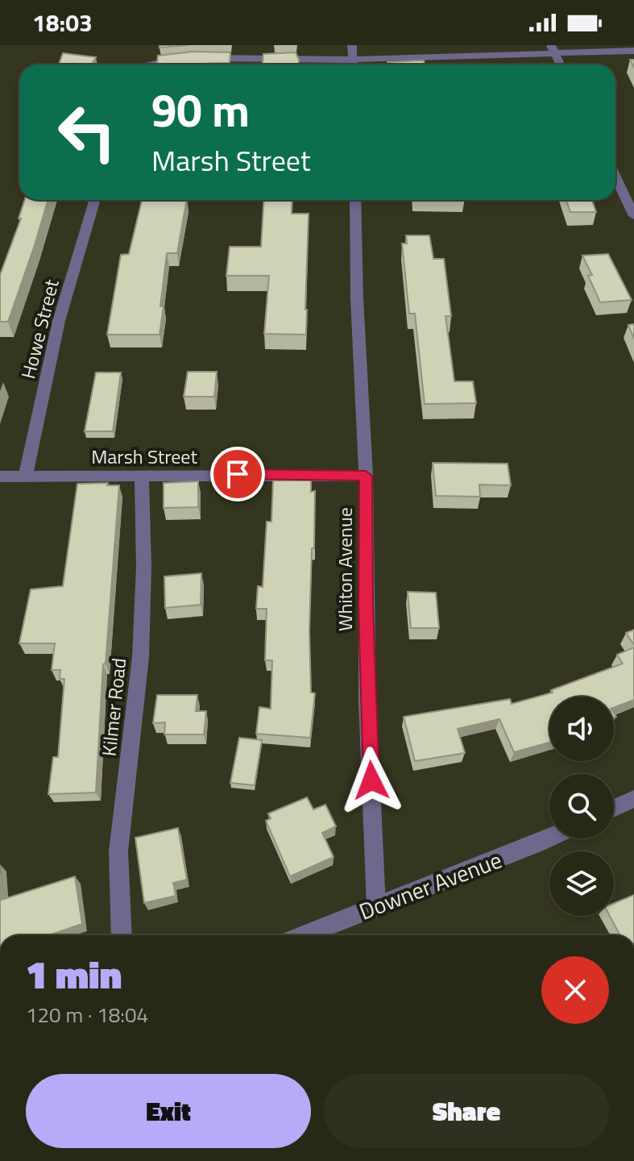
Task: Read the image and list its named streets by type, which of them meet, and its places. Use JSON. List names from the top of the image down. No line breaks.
{"streets":{"street":["Howe Street","Marsh Street","Whiton Avenue","Kilmer Road","Downer Avenue"]},"crossings":[["Howe Street","Marsh Street"],["Marsh Street","Whiton Avenue"],["Marsh Street","Kilmer Road"],["Whiton Avenue","Downer Avenue"]],"page":{"status":"18:03","turn":["90 m","Marsh Street"],"heading":["1 min","120 m · 18:04"],"buttons":["Exit","Share"]}}
